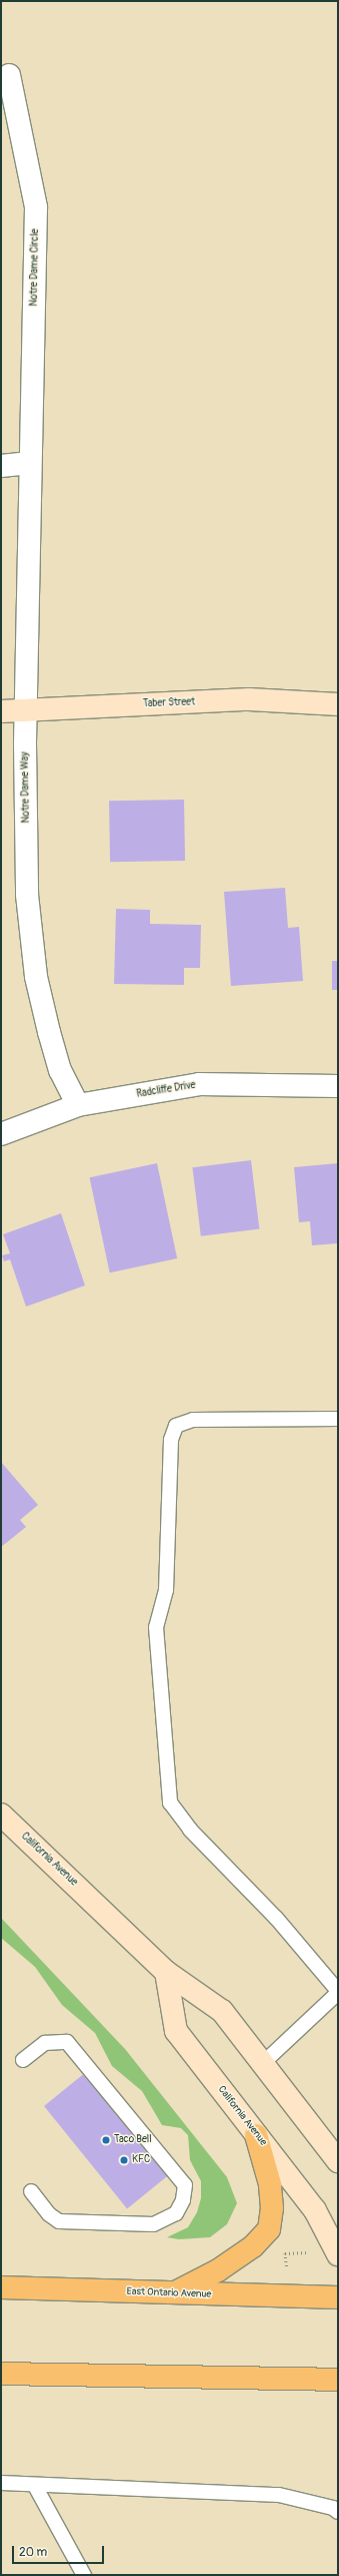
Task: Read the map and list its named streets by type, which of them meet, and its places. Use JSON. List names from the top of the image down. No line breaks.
{"streets":{"main road":["Taber Street","California Avenue","East Ontario Avenue"],"street":["Notre Dame Circle","Notre Dame Way","Radcliffe Drive"]},"crossings":[["Notre Dame Circle","Notre Dame Way"],["Taber Street","Notre Dame Way"],["Notre Dame Way","Radcliffe Drive"]],"places":["Taco Bell","KFC"],"scale_bar":"20 m"}
